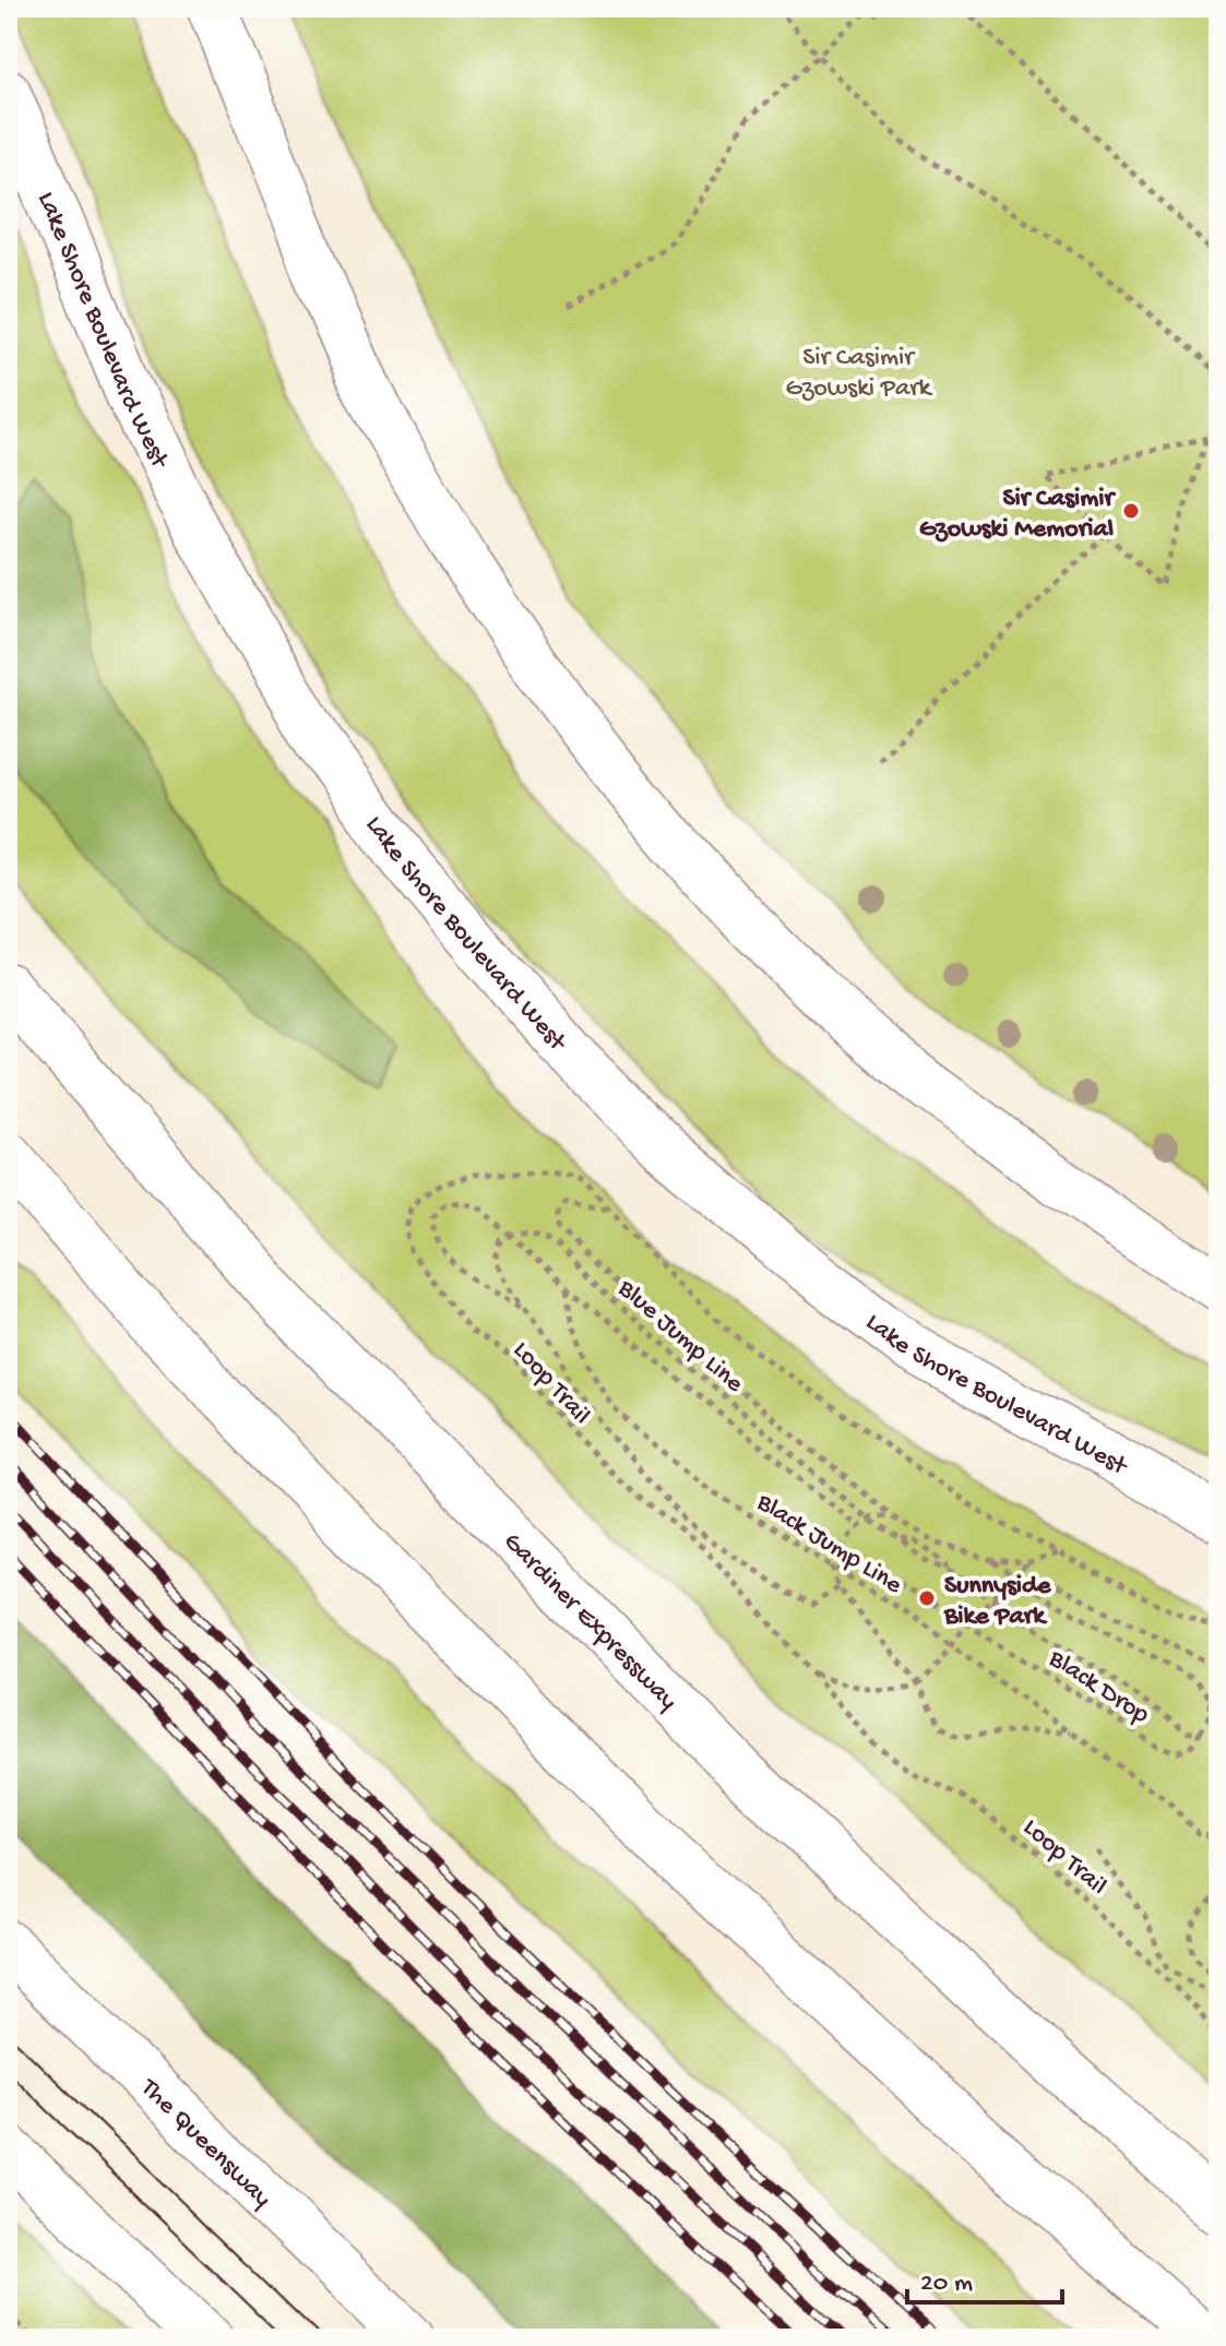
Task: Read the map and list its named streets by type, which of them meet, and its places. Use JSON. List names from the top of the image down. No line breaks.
{"streets":{"main road":["Lake Shore Boulevard West","Gardiner Expressway","The Queensway"],"path":["Blue Jump Line","Loop Trail","Black Jump Line","Black Drop"]},"crossings":[["Blue Jump Line","Black Jump Line"]],"parks":["Sir Casimir Gzowski Park"],"places":["Sir Casimir Gzowski Memorial","Sunnyside Bike Park"],"scale_bar":"20 m"}
